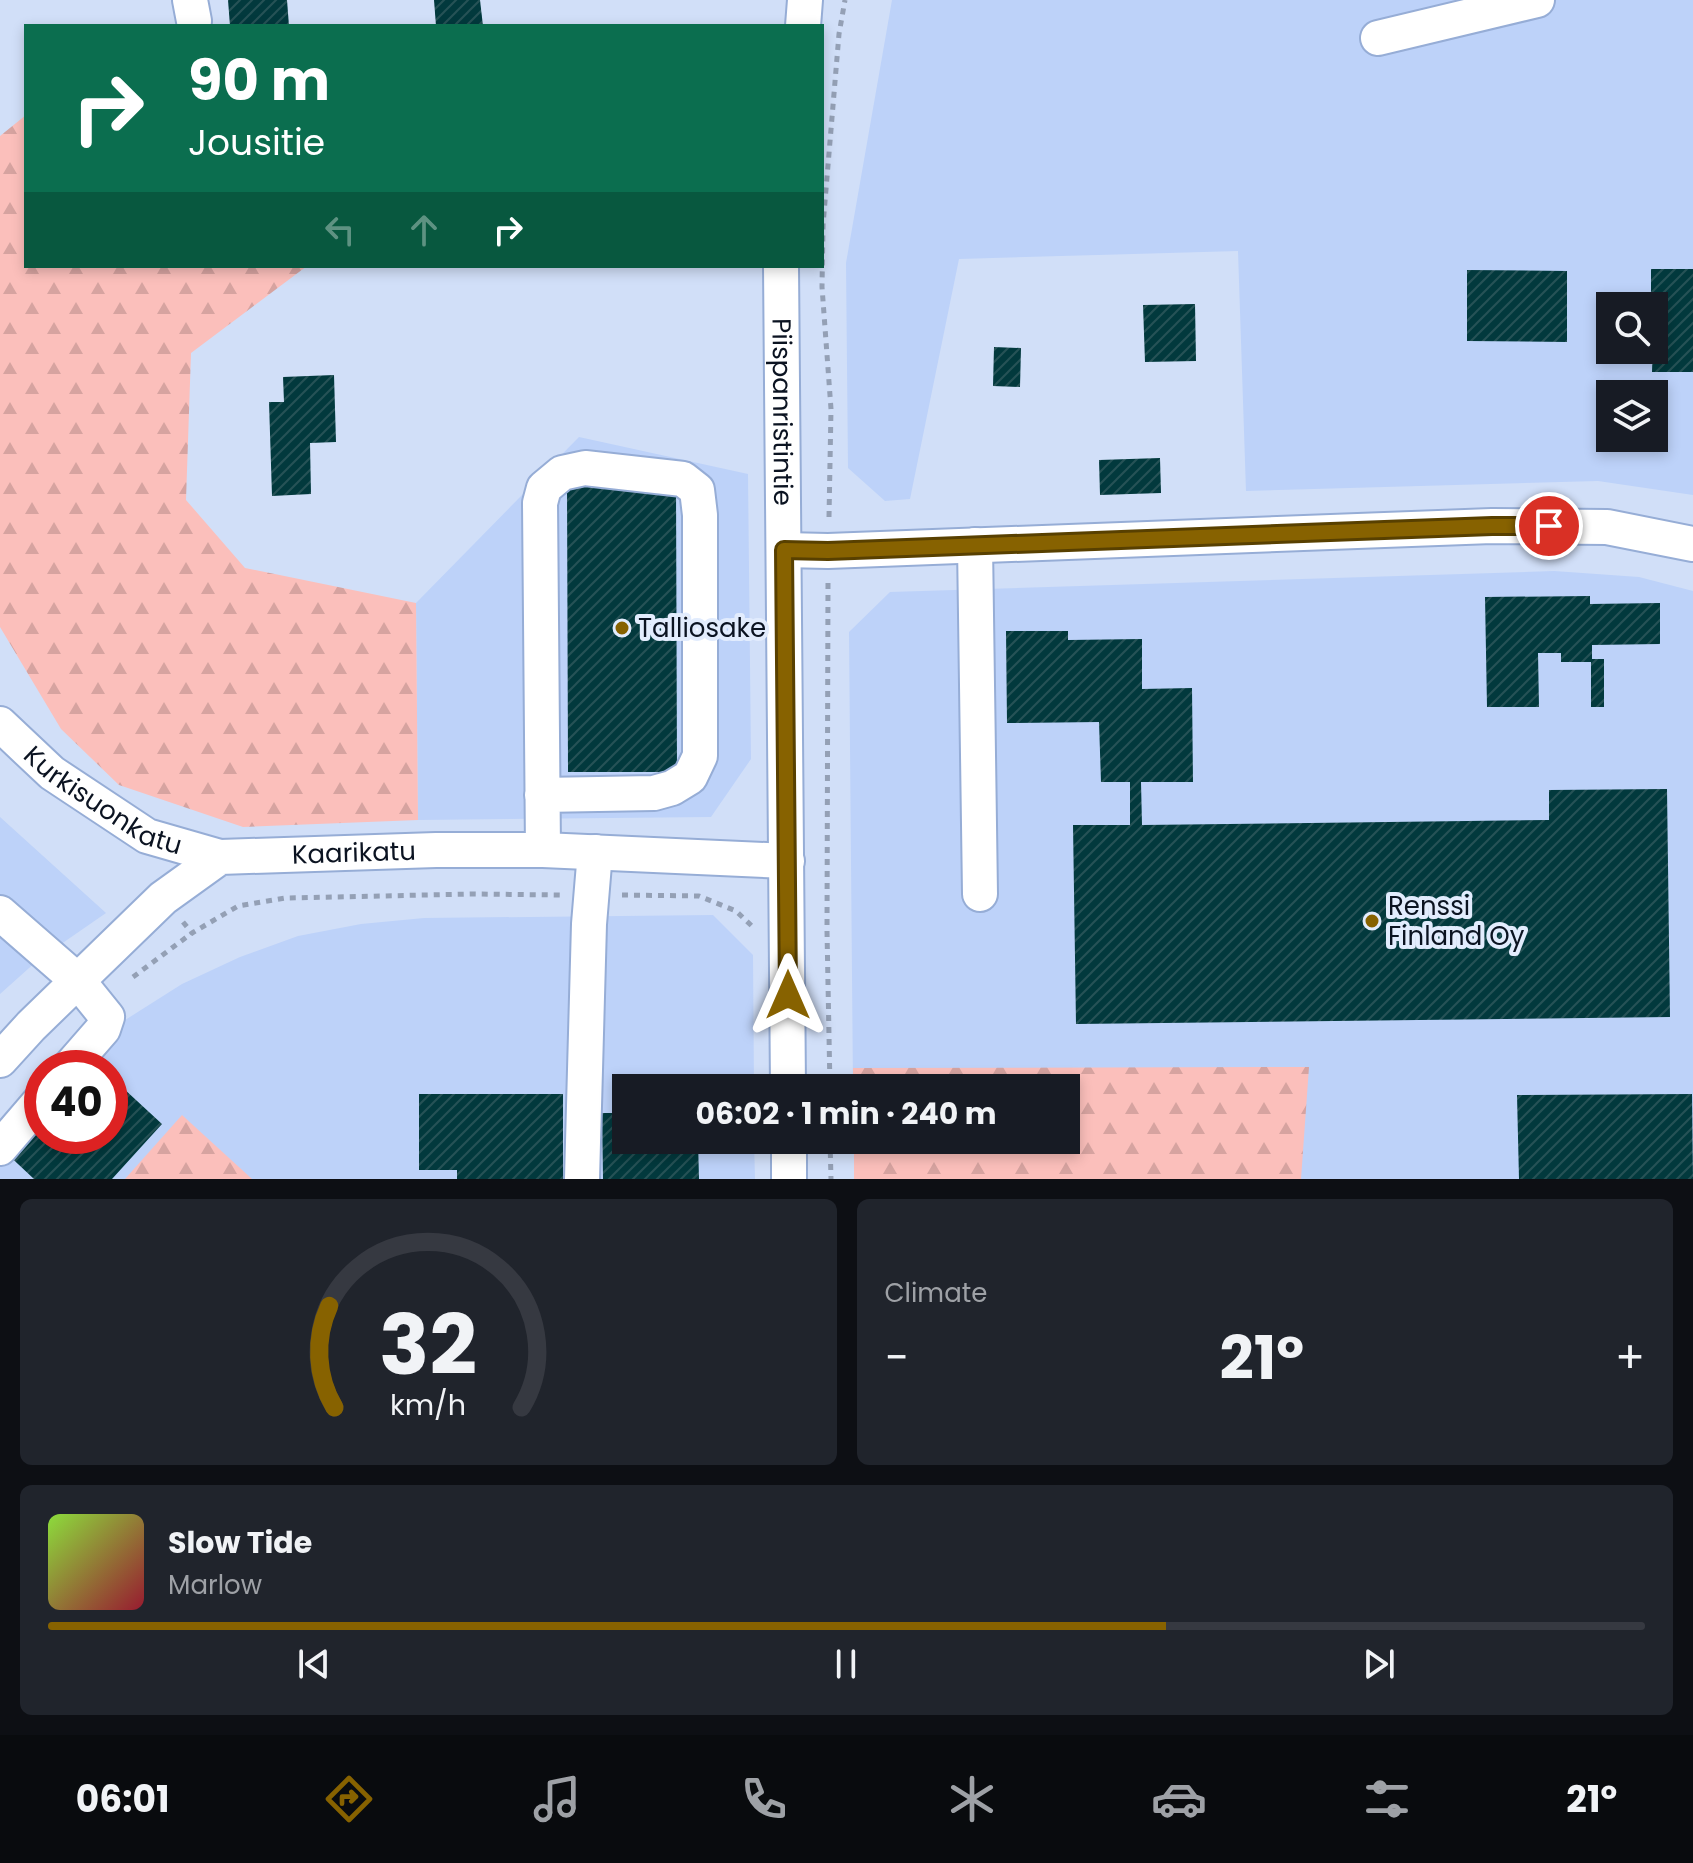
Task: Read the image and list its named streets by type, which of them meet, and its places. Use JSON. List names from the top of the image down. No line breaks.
{"streets":{"street":["Piispanristintie","Kurkisuonkatu","Kaarikatu"]},"crossings":[["Piispanristintie","Kaarikatu"],["Kurkisuonkatu","Kaarikatu"]],"places":["Talliosake","Renssi Finland Oy"],"page":{"turn":["90 m","Jousitie"],"limit":"40","trip":"06:02 · 1 min · 240 m","tile":"Climate","heat":["−","21°","+"],"song":["Slow Tide","Marlow"],"tabs":["06:01","21°"],"gauge":["32","km/h"]}}
